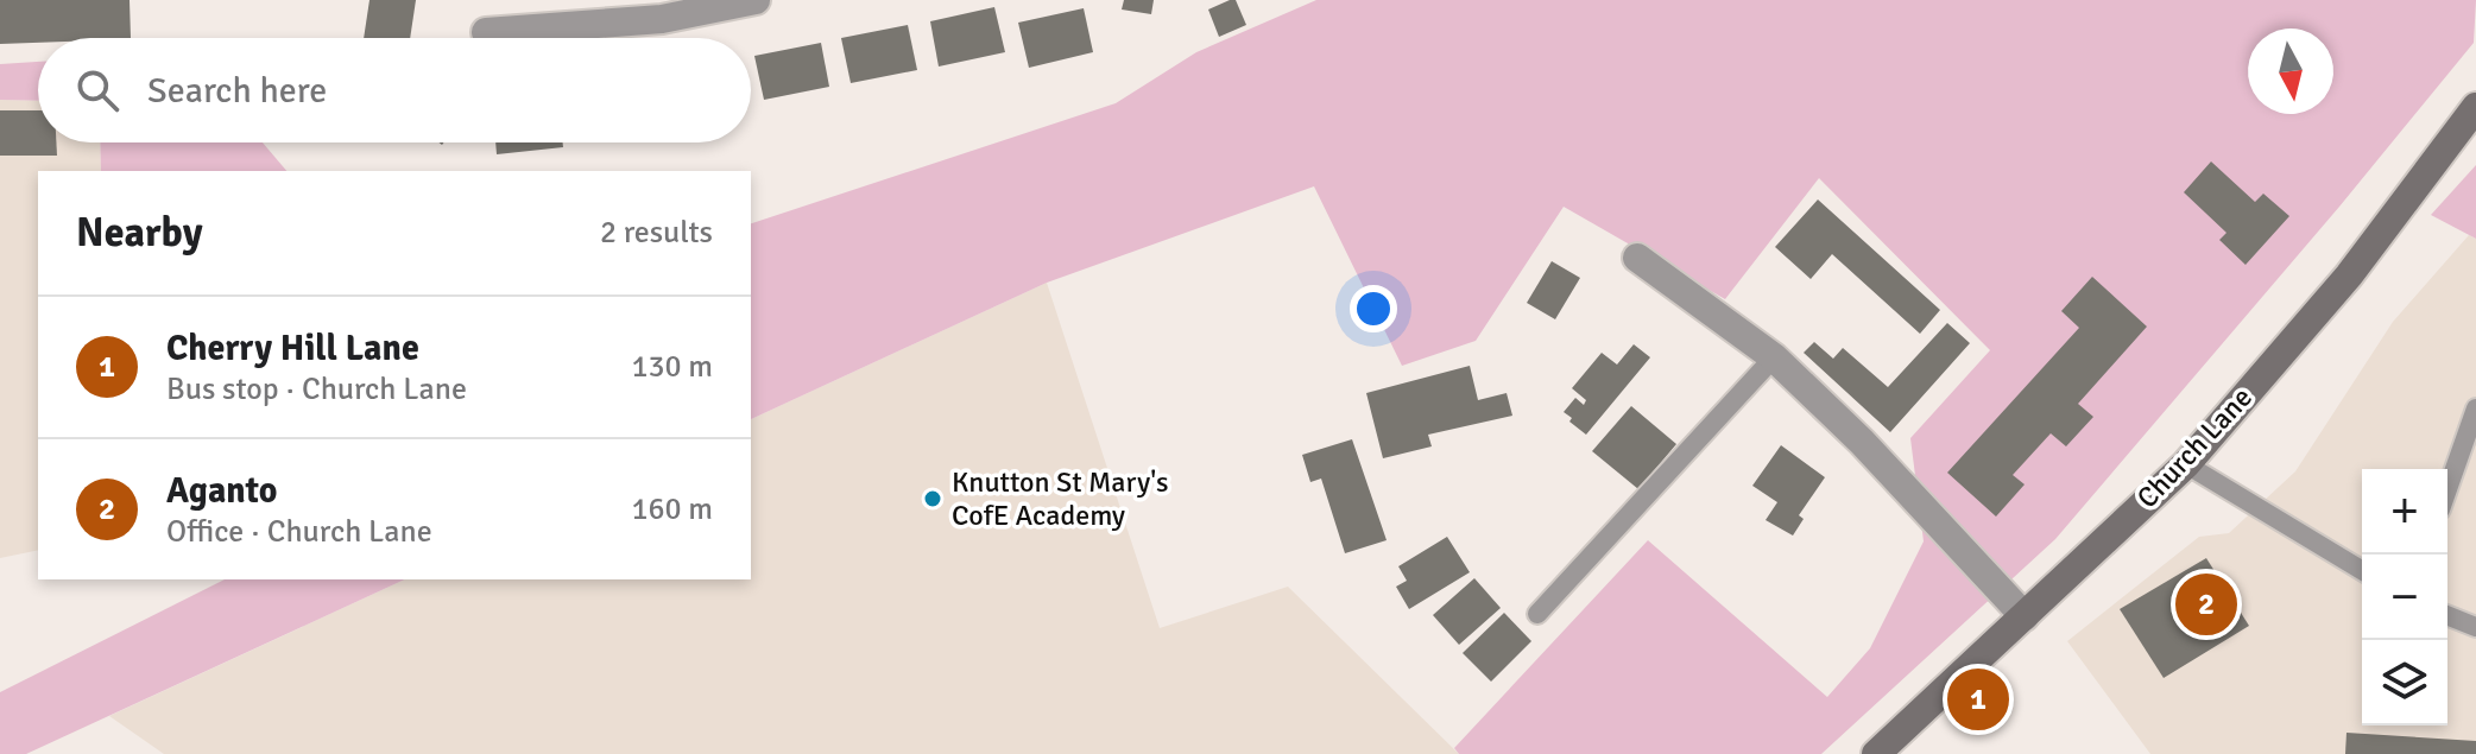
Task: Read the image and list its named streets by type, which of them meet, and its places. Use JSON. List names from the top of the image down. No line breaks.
{"streets":{"main road":["Church Lane"]},"places":["Knutton St Mary's CofE Academy"],"north":"bottom","page":{"search":"Search here","heading":["Nearby","2 results"],"list":[{"mark":"1","name":"Cherry Hill Lane","note":"Bus stop · Church Lane","value":"130 m"},{"mark":"2","name":"Aganto","note":"Office · Church Lane","value":"160 m"}],"map_buttons":["+","−"],"pins":["2","1"]}}
